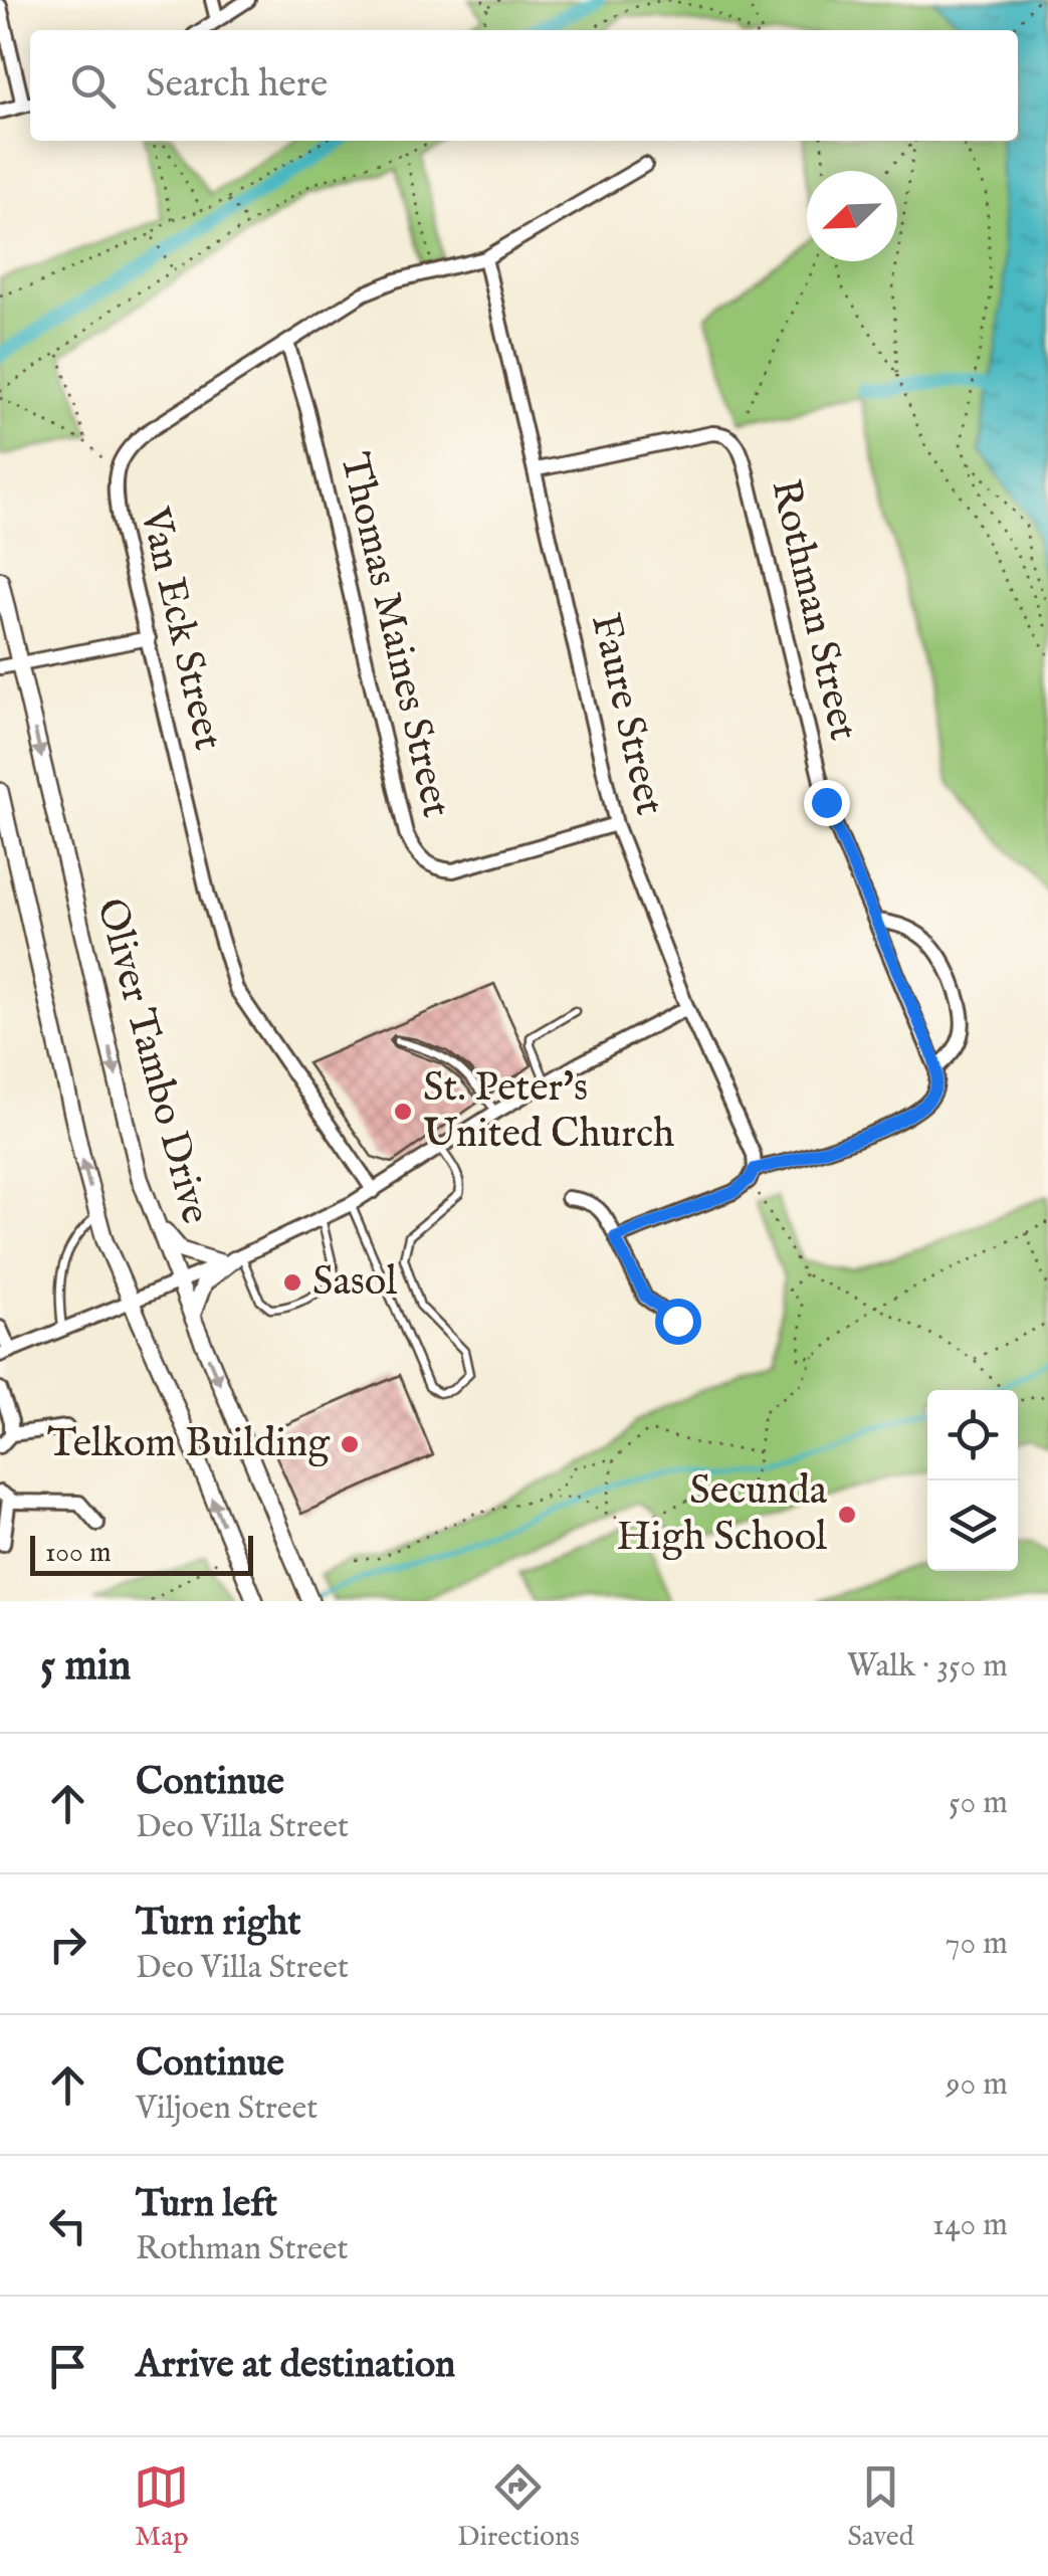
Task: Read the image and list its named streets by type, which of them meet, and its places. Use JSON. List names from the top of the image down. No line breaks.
{"streets":{"street":["Rothman Street","Van Eck Street","Thomas Maines Street","Faure Street","Oliver Tambo Drive"]},"crossings":[["Rothman Street","Faure Street"],["Van Eck Street","Thomas Maines Street"],["Van Eck Street","Faure Street"],["Thomas Maines Street","Faure Street"]],"places":["St. Peter's United Church","Sasol","Telkom Building","Secunda High School"],"scale_bar":"100 m","north":"bottom left","page":{"search":"Search here","scale":"100 m","heading":["5 min","Walk · 350 m"],"list":[["Continue","Deo Villa Street","50 m"],["Turn right","Deo Villa Street","70 m"],["Continue","Viljoen Street","90 m"],["Turn left","Rothman Street","140 m"],"Arrive at destination"],"nav":["Map","Directions","Saved"]}}
